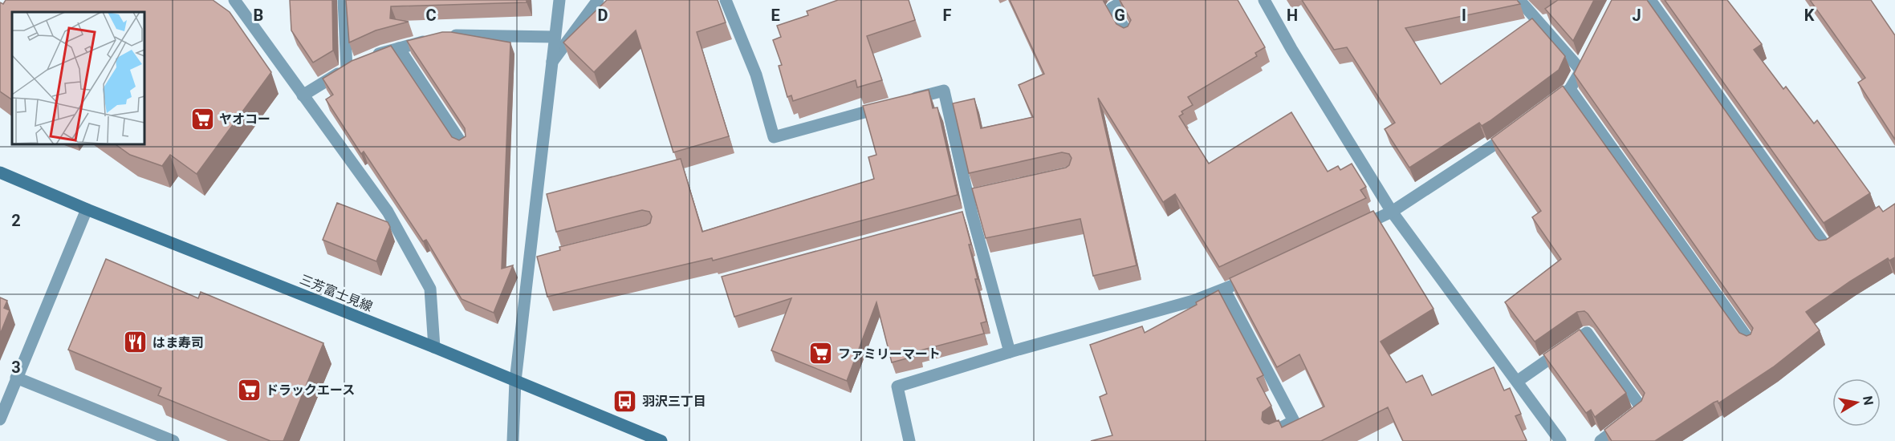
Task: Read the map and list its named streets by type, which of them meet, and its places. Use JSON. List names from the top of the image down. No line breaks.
{"streets":{"main road":["三芳富士見線"]},"places":{"supermarket":["ヤオコー","ファミリーマート","ドラックエース"],"restaurant":["はま寿司"],"bus stop":["羽沢三丁目"]},"north":"right","grid":{"columns":["B","C","D","E","F","G","H","I","J","K"],"rows":["2","3"]}}
